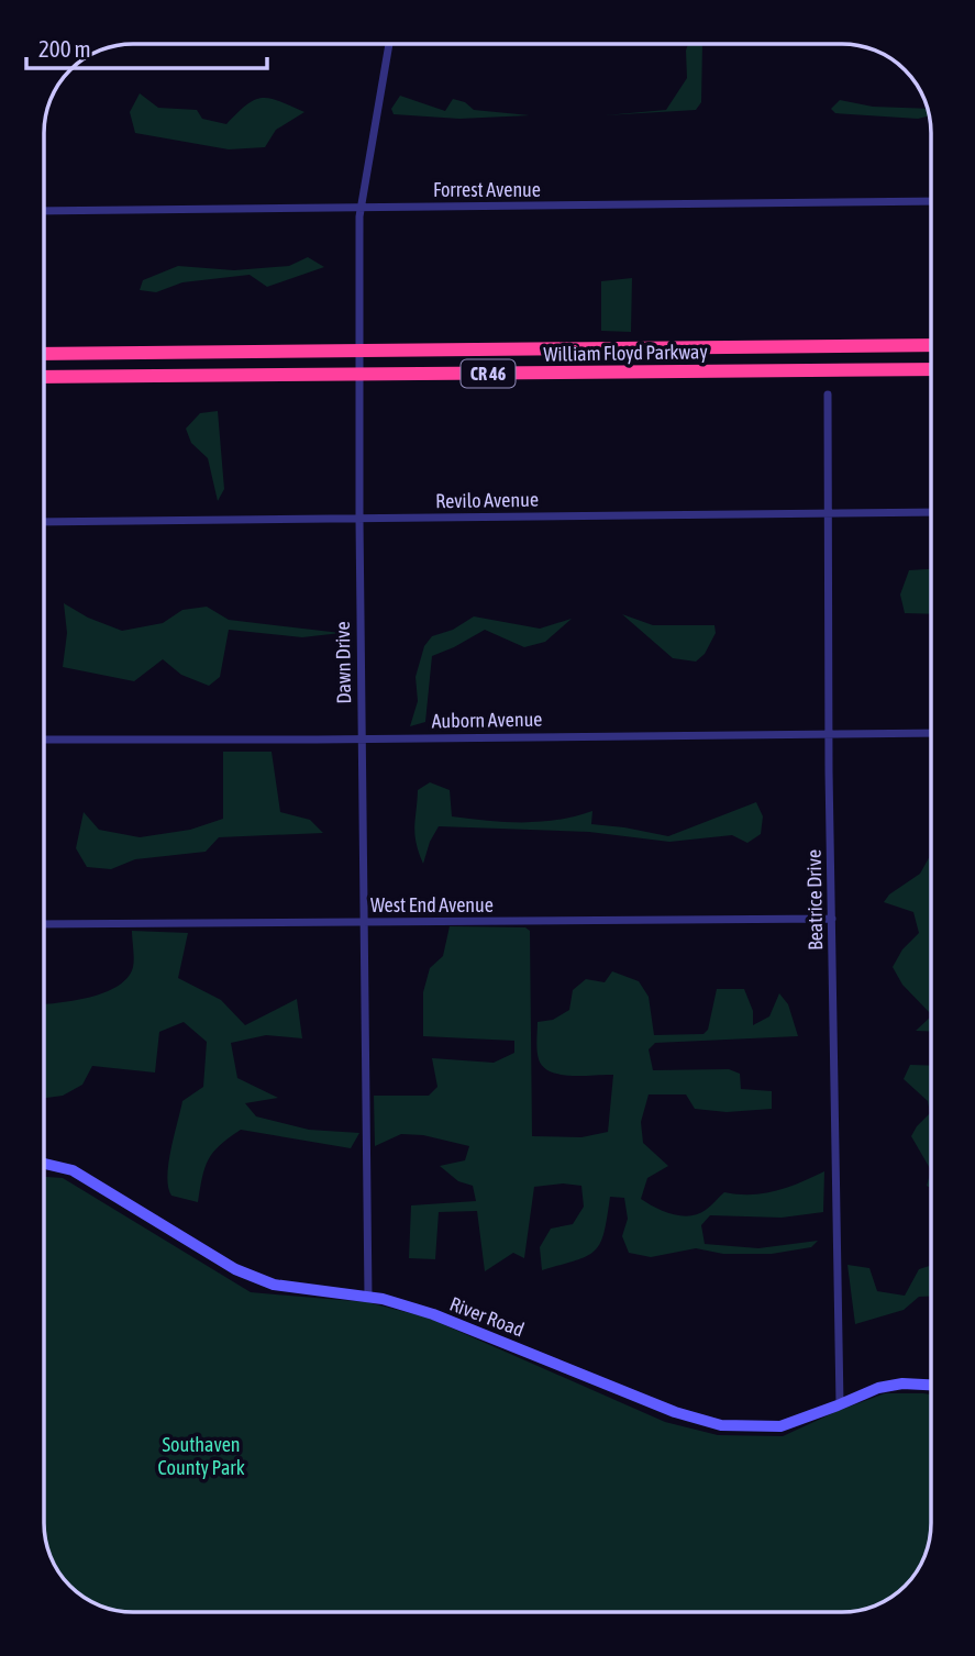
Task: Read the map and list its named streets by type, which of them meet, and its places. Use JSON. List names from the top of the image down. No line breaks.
{"streets":{"highway":["William Floyd Parkway","CR 46"],"street":["Forrest Avenue","Revilo Avenue","Dawn Drive","Auborn Avenue","Beatrice Drive","West End Avenue","River Road"]},"crossings":[["Forrest Avenue","Dawn Drive"],["William Floyd Parkway","Dawn Drive"],["Revilo Avenue","Dawn Drive"],["Revilo Avenue","Beatrice Drive"],["Dawn Drive","Auborn Avenue"],["Dawn Drive","West End Avenue"],["Dawn Drive","River Road"],["Auborn Avenue","Beatrice Drive"],["Beatrice Drive","West End Avenue"],["Beatrice Drive","River Road"]],"parks":["Southaven County Park"],"scale_bar":"200 m"}
